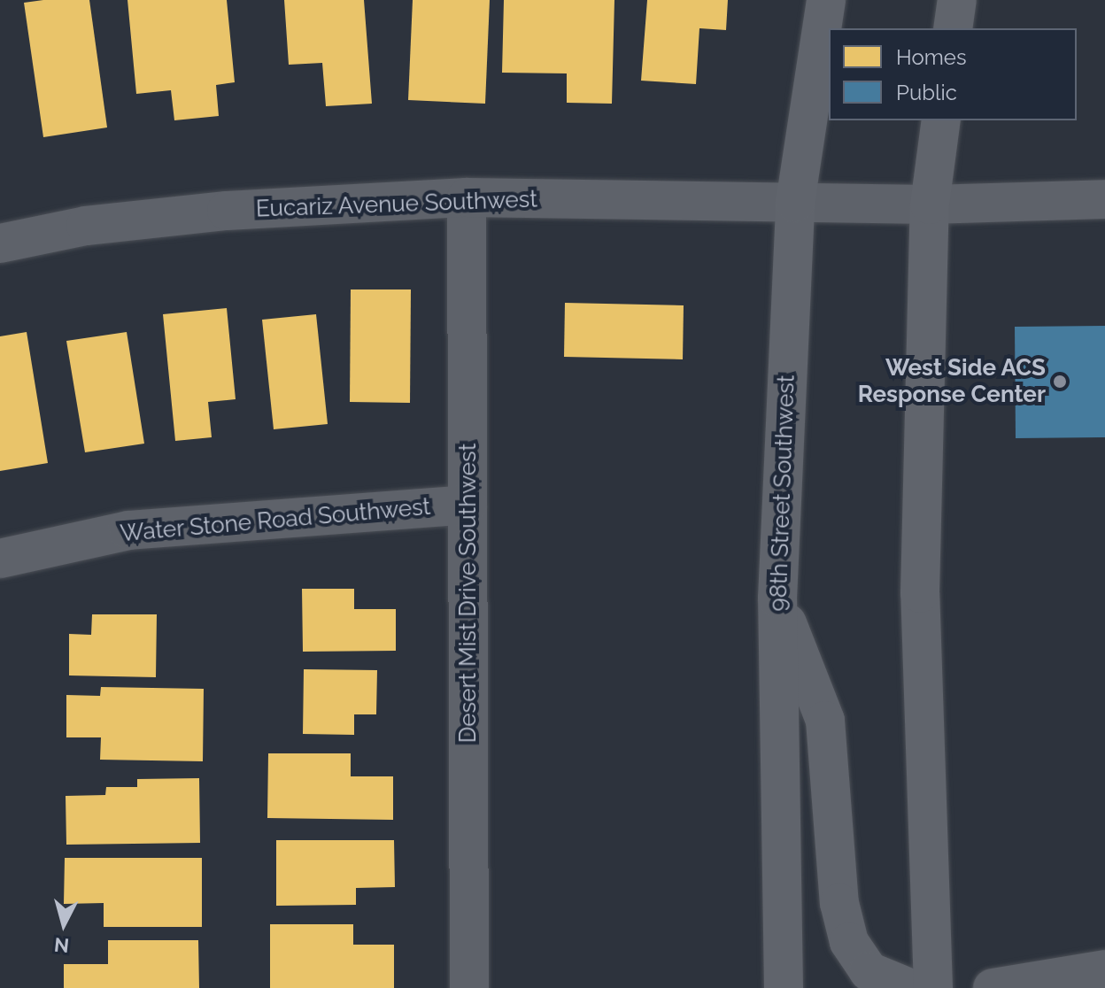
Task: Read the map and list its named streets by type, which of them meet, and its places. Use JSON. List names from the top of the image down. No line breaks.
{"streets":{"main road":["98th Street Southwest"],"street":["Eucariz Avenue Southwest","Water Stone Road Southwest","Desert Mist Drive Southwest"]},"crossings":[["Eucariz Avenue Southwest","98th Street Southwest"],["Eucariz Avenue Southwest","Desert Mist Drive Southwest"],["Water Stone Road Southwest","Desert Mist Drive Southwest"]],"places":["West Side ACS Response Center"],"legend":["Homes","Public"],"north":"bottom"}
